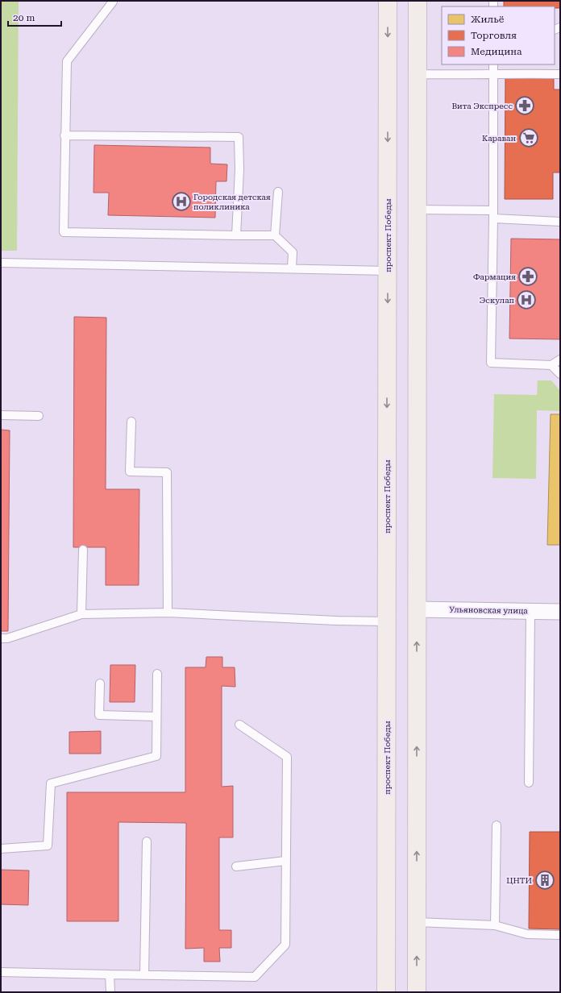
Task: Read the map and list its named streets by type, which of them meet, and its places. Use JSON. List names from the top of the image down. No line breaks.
{"streets":{"main road":["проспект Победы"],"street":["Ульяновская улица"]},"places":{"pharmacy":["Вита Экспресс","Фармация"],"supermarket":["Караван"],"hospital":["Городская детская поликлиника","Эскулап"],"building":["ЦНТИ"]},"legend":["Жильё","Торговля","Медицина"],"scale_bar":"20 m"}
